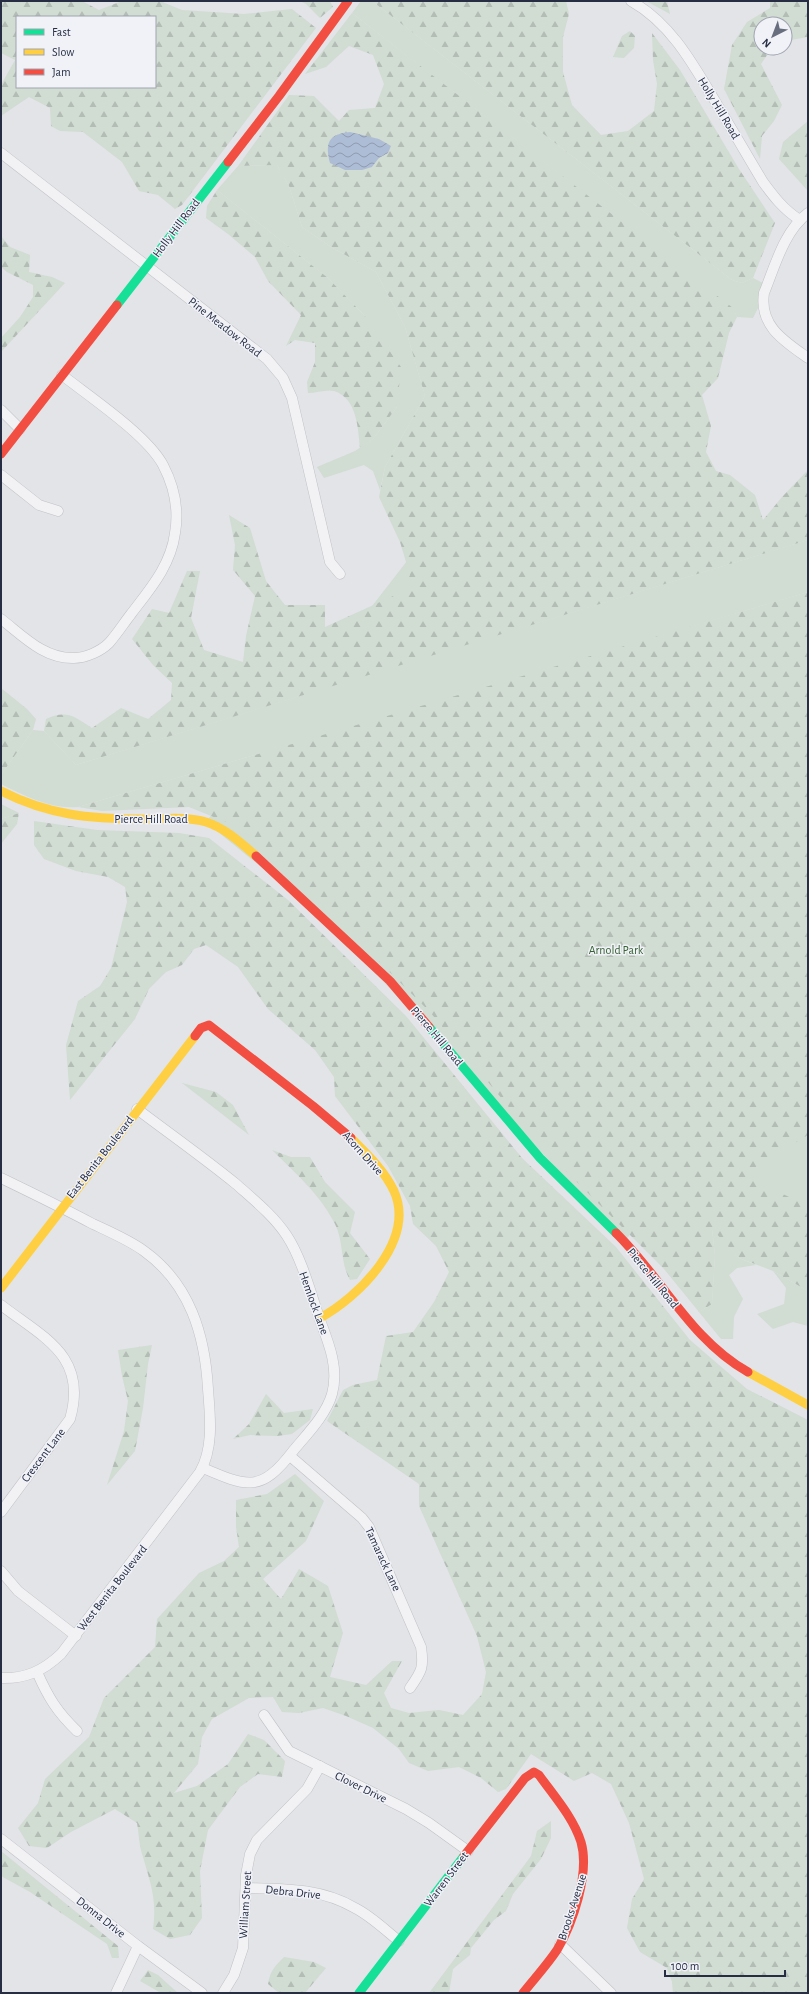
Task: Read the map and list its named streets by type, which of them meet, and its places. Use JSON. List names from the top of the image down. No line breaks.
{"streets":{"street":["Holly Hill Road","Pine Meadow Road","Pierce Hill Road","Acorn Drive","East Benita Boulevard","Hemlock Lane","Crescent Lane","Tamarack Lane","West Benita Boulevard","Clover Drive","Warren Street","Debra Drive","William Street","Brooks Avenue","Donna Drive"]},"crossings":[["Holly Hill Road","Pine Meadow Road"],["Acorn Drive","East Benita Boulevard"],["Acorn Drive","Hemlock Lane"],["East Benita Boulevard","Hemlock Lane"],["East Benita Boulevard","West Benita Boulevard"],["Hemlock Lane","Tamarack Lane"],["Hemlock Lane","West Benita Boulevard"],["Clover Drive","Warren Street"],["Clover Drive","William Street"],["Warren Street","Debra Drive"],["Warren Street","Brooks Avenue"],["Debra Drive","William Street"]],"parks":["Arnold Park"],"legend":["Fast","Slow","Jam"],"scale_bar":"100 m","north":"bottom left"}
